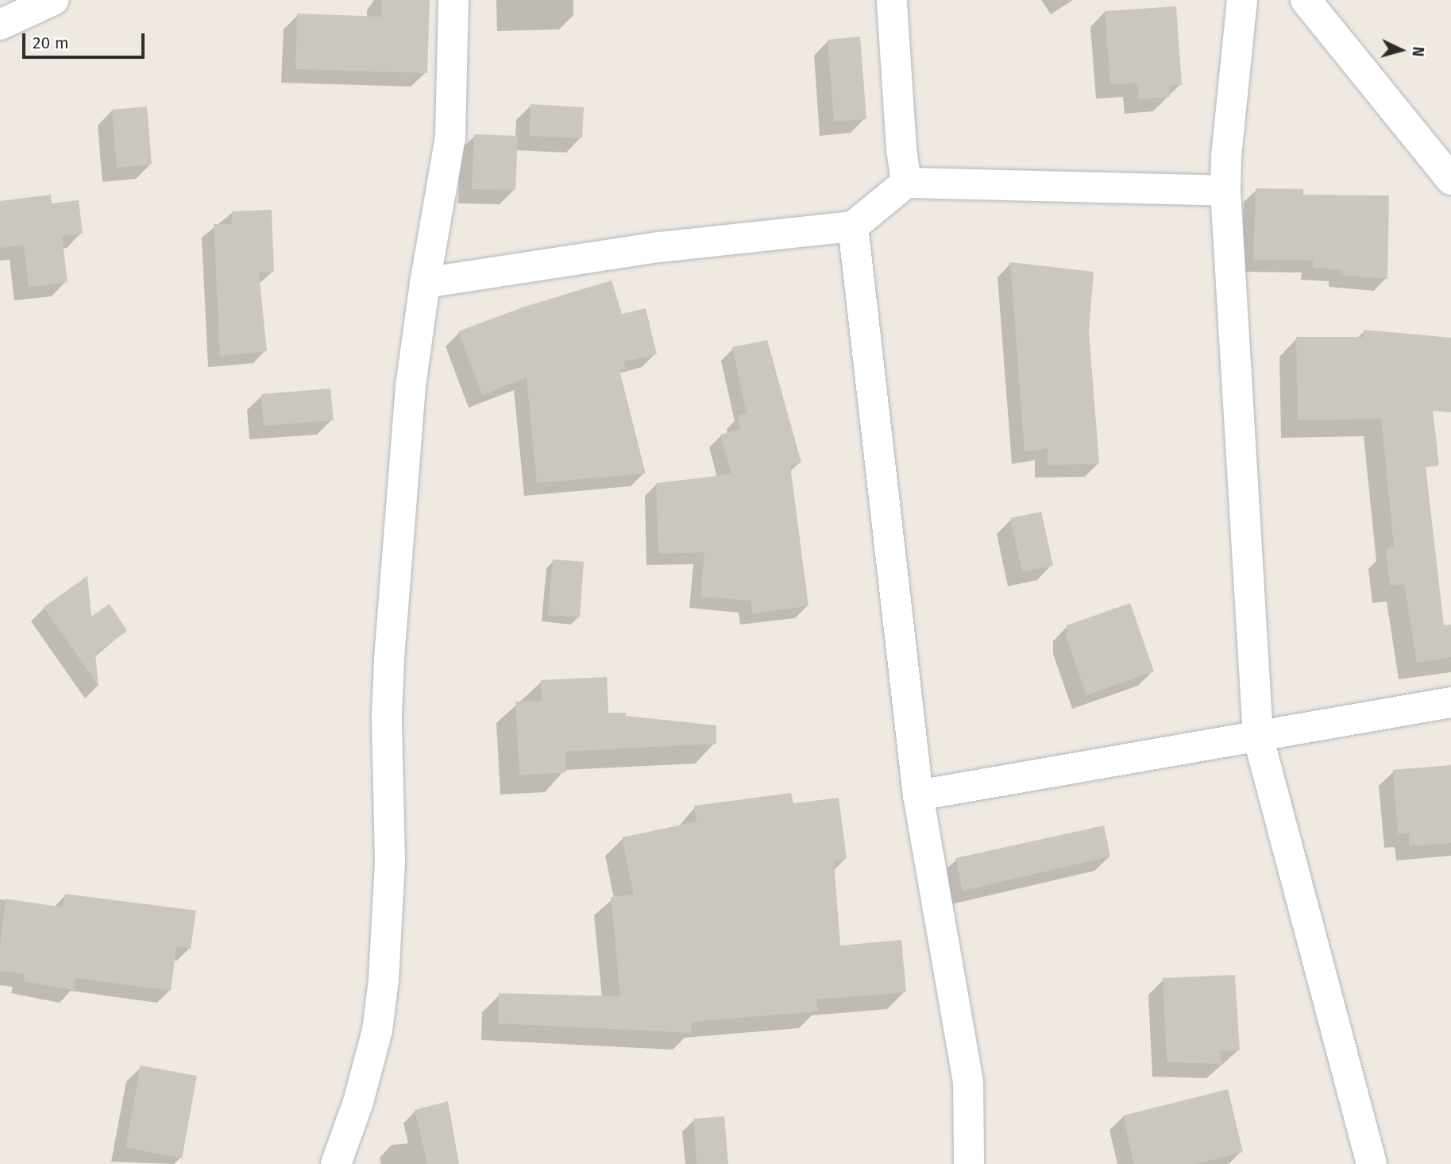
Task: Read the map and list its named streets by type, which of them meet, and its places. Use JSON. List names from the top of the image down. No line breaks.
{"scale_bar":"20 m","north":"right"}
